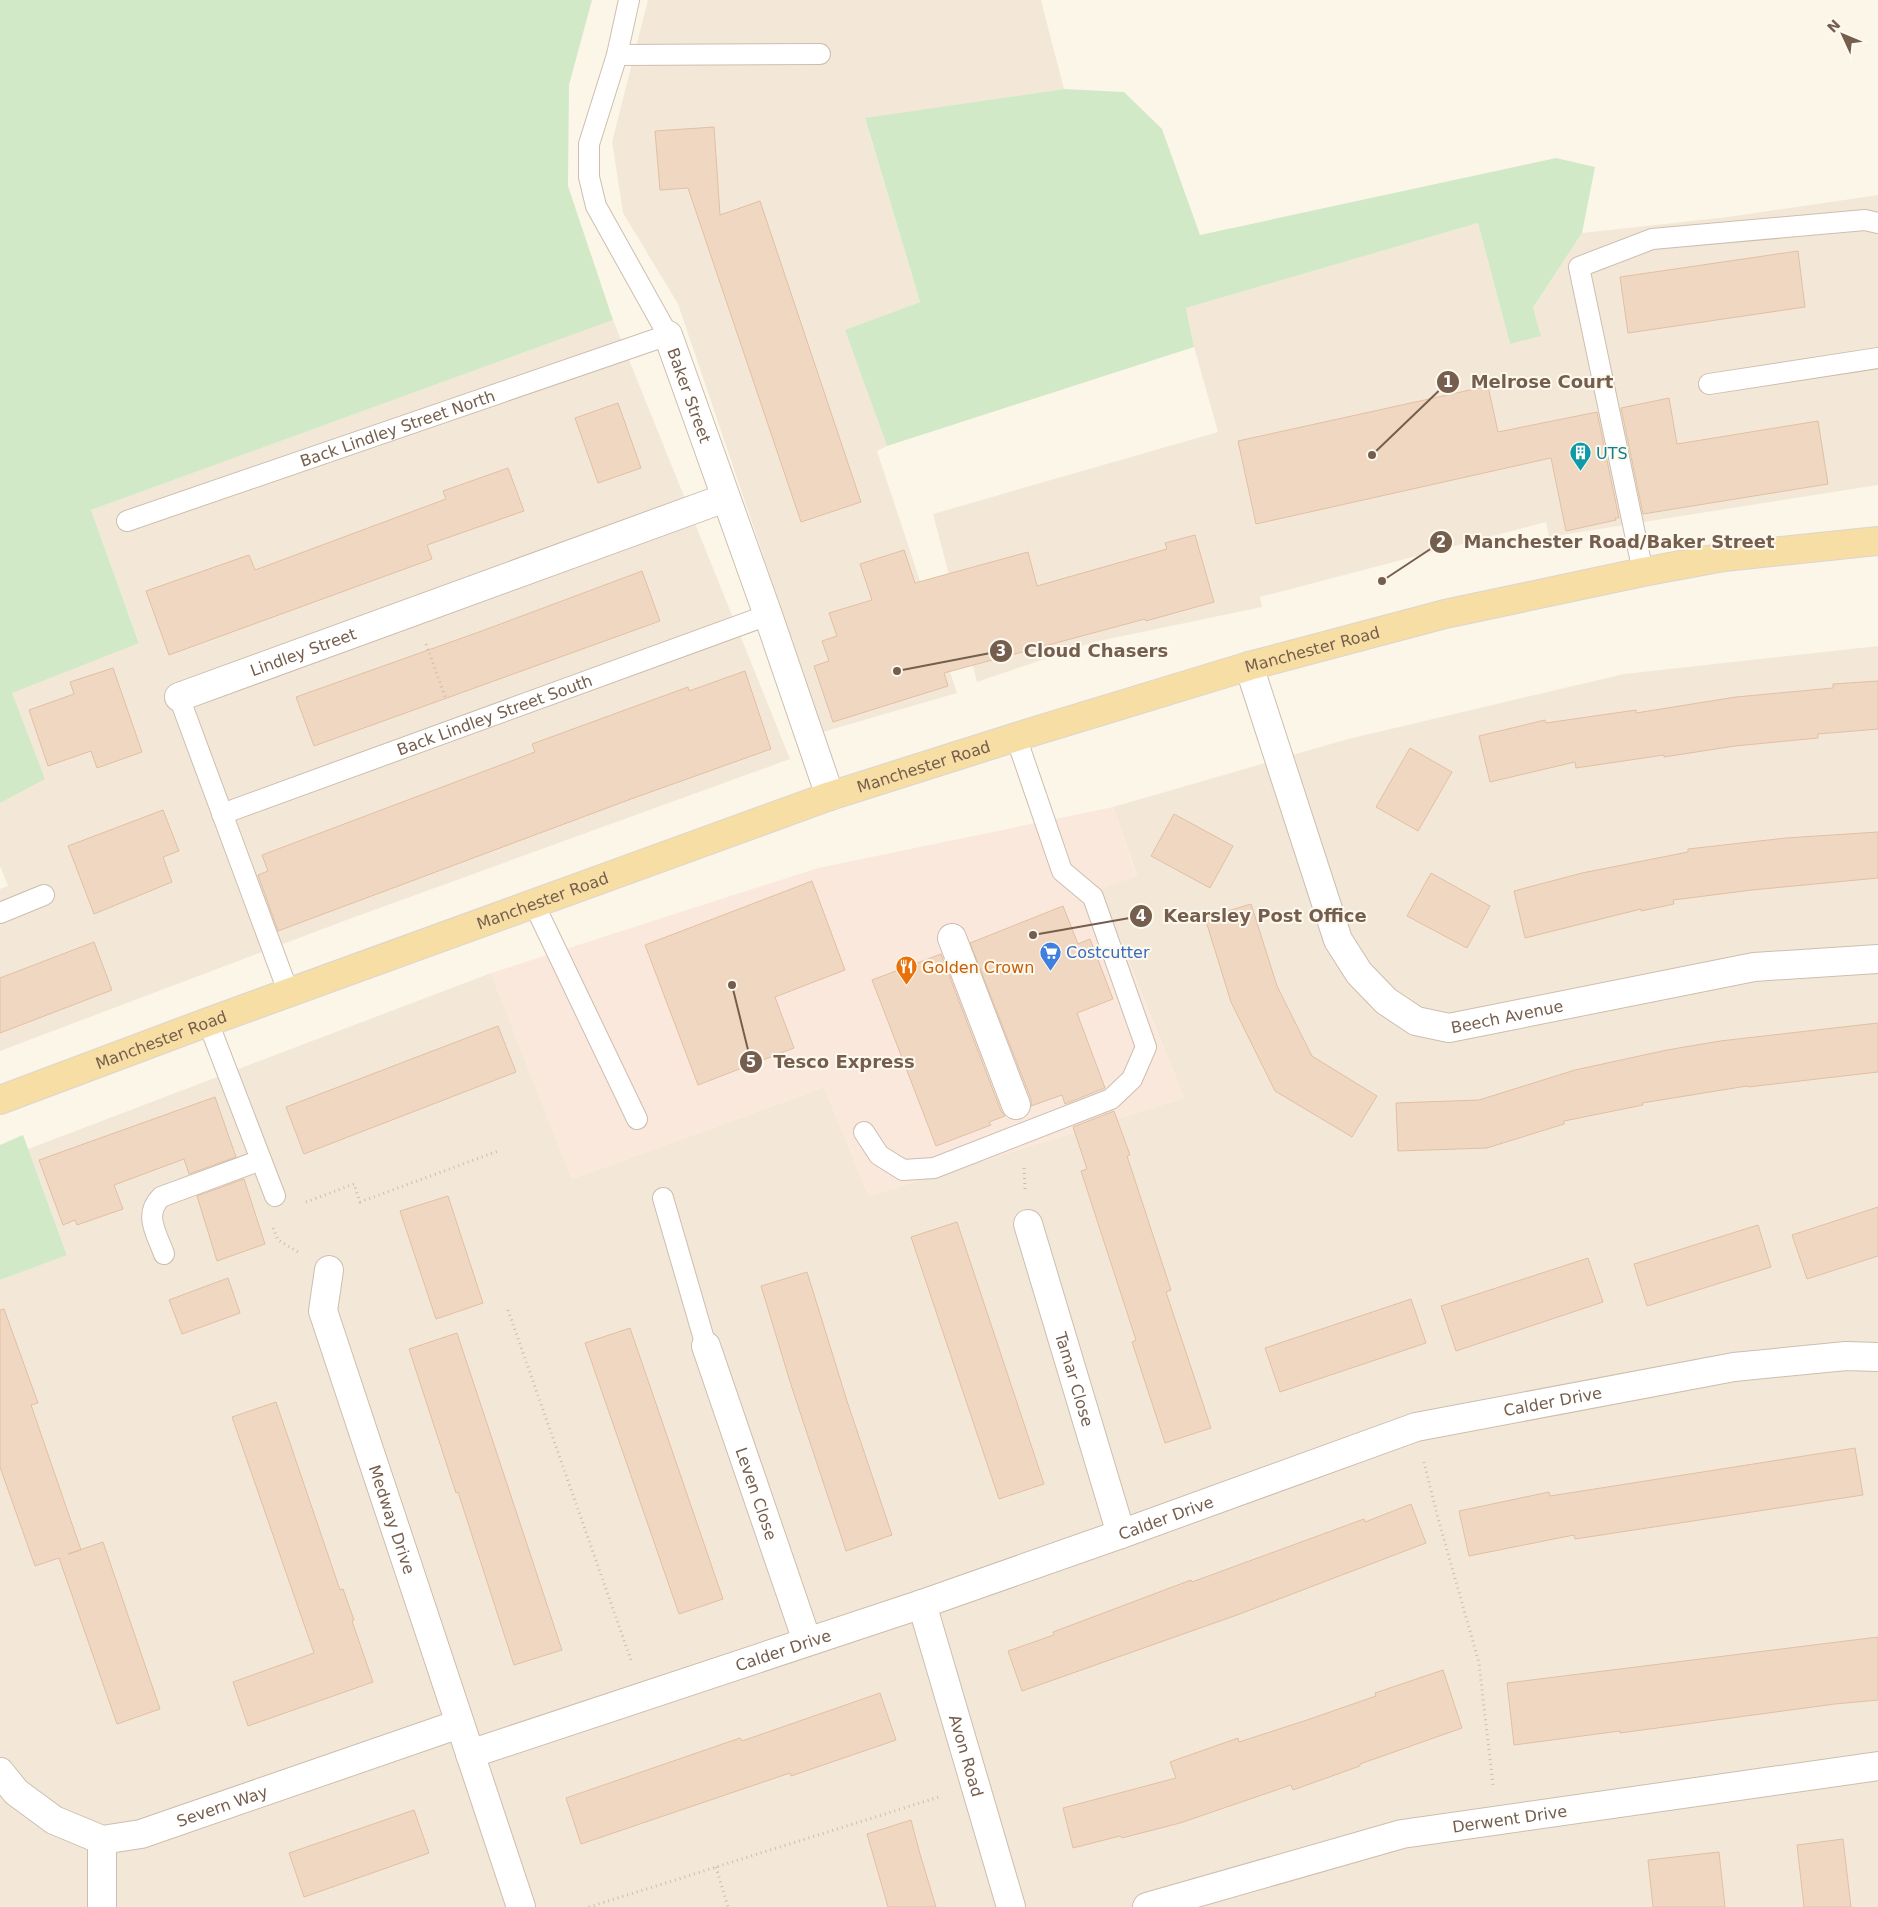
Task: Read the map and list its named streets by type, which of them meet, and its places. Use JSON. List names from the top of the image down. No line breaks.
{"streets":{"main road":["Manchester Road"],"street":["Baker Street","Lindley Street","Beech Avenue","Tamar Close","Calder Drive","Leven Close","Medway Drive","Avon Road","Severn Way","Derwent Drive"],"lane":["Back Lindley Street North","Back Lindley Street South"]},"crossings":[["Baker Street","Back Lindley Street North"],["Baker Street","Manchester Road"],["Baker Street","Lindley Street"],["Baker Street","Back Lindley Street South"],["Manchester Road","Lindley Street"],["Manchester Road","Beech Avenue"],["Lindley Street","Back Lindley Street South"],["Tamar Close","Calder Drive"],["Calder Drive","Leven Close"],["Calder Drive","Medway Drive"],["Calder Drive","Avon Road"],["Medway Drive","Severn Way"]],"places":{"other":["Melrose Court","Manchester Road/Baker Street","Cloud Chasers","Kearsley Post Office","Tesco Express"],"building":["UTS"],"supermarket":["Costcutter"],"restaurant":["Golden Crown"]},"north":"top left"}
